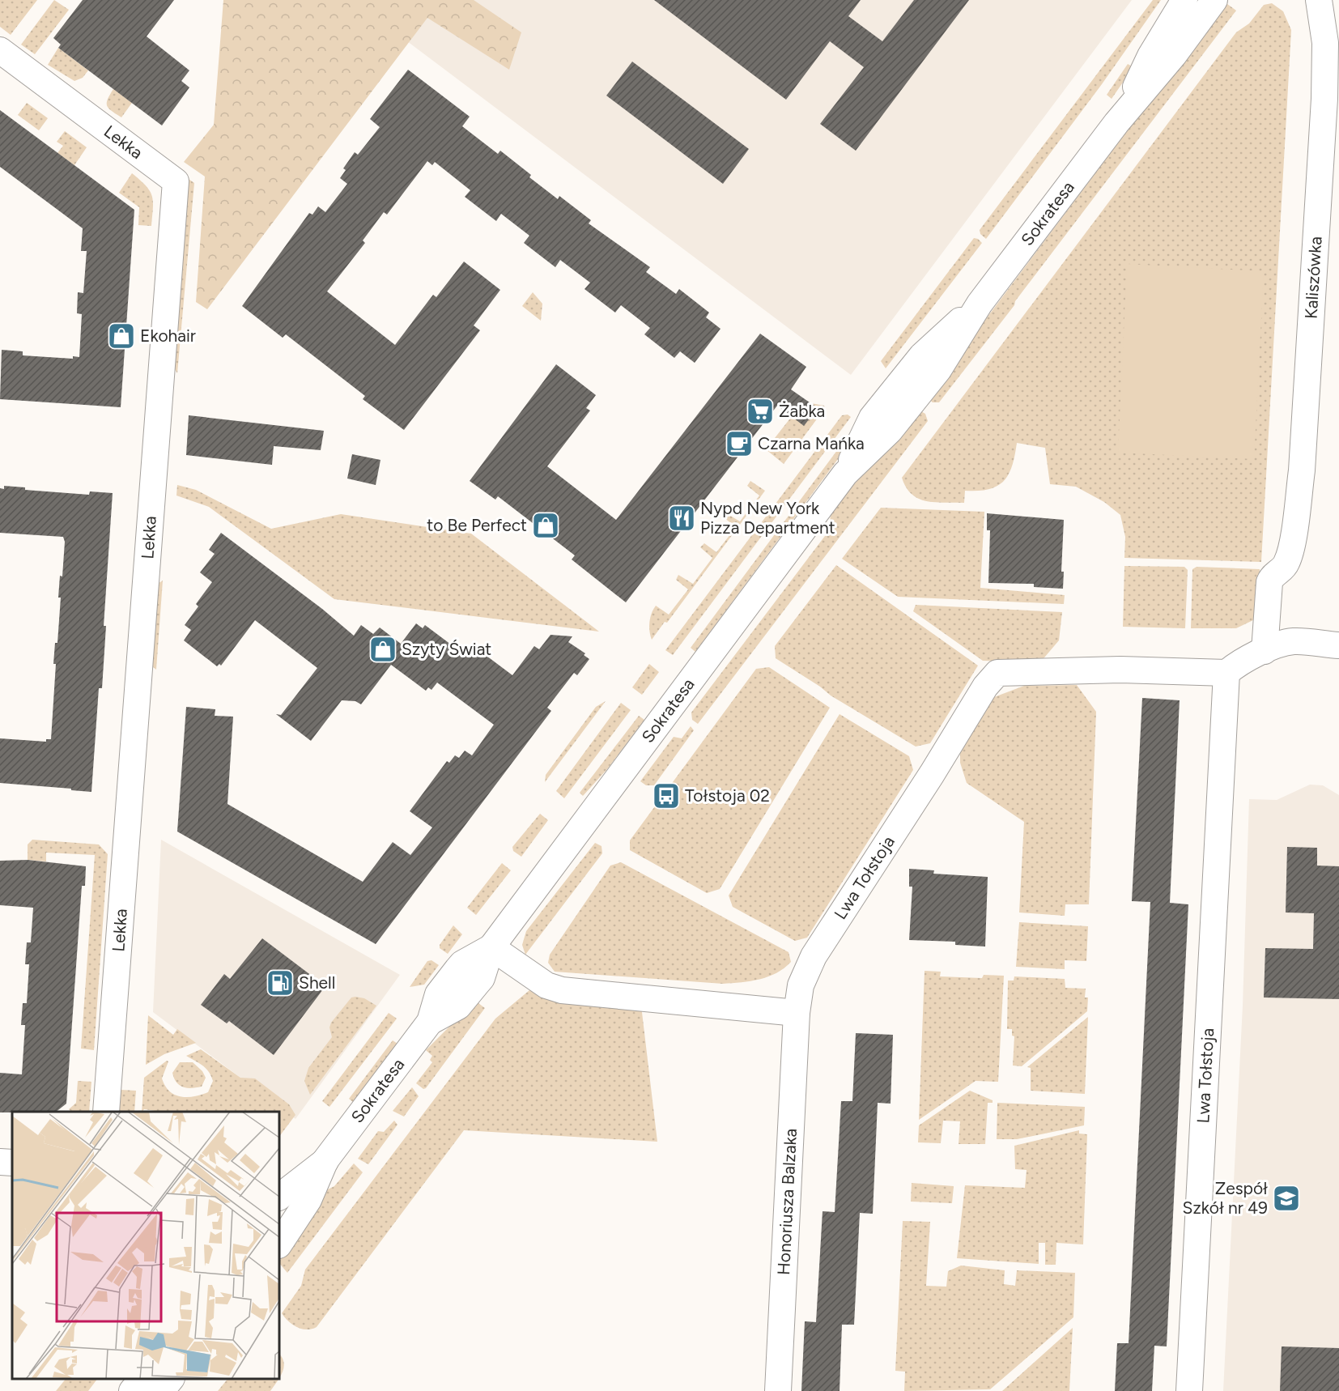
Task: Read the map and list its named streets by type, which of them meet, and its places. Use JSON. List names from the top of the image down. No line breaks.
{"streets":{"street":["Lekka","Sokratesa","Kaliszówka","Lwa Tołstoja","Honoriusza Balzaka"]},"crossings":[["Lwa Tołstoja","Honoriusza Balzaka"]],"places":{"shop":["Ekohair","to Be Perfect","Szyty Świat"],"supermarket":["Żabka"],"cafe":["Czarna Mańka"],"restaurant":["Nypd New York Pizza Department"],"bus stop":["Tołstoja 02"],"fuel station":["Shell"],"school or university":["Zespół Szkół nr 49"]}}
